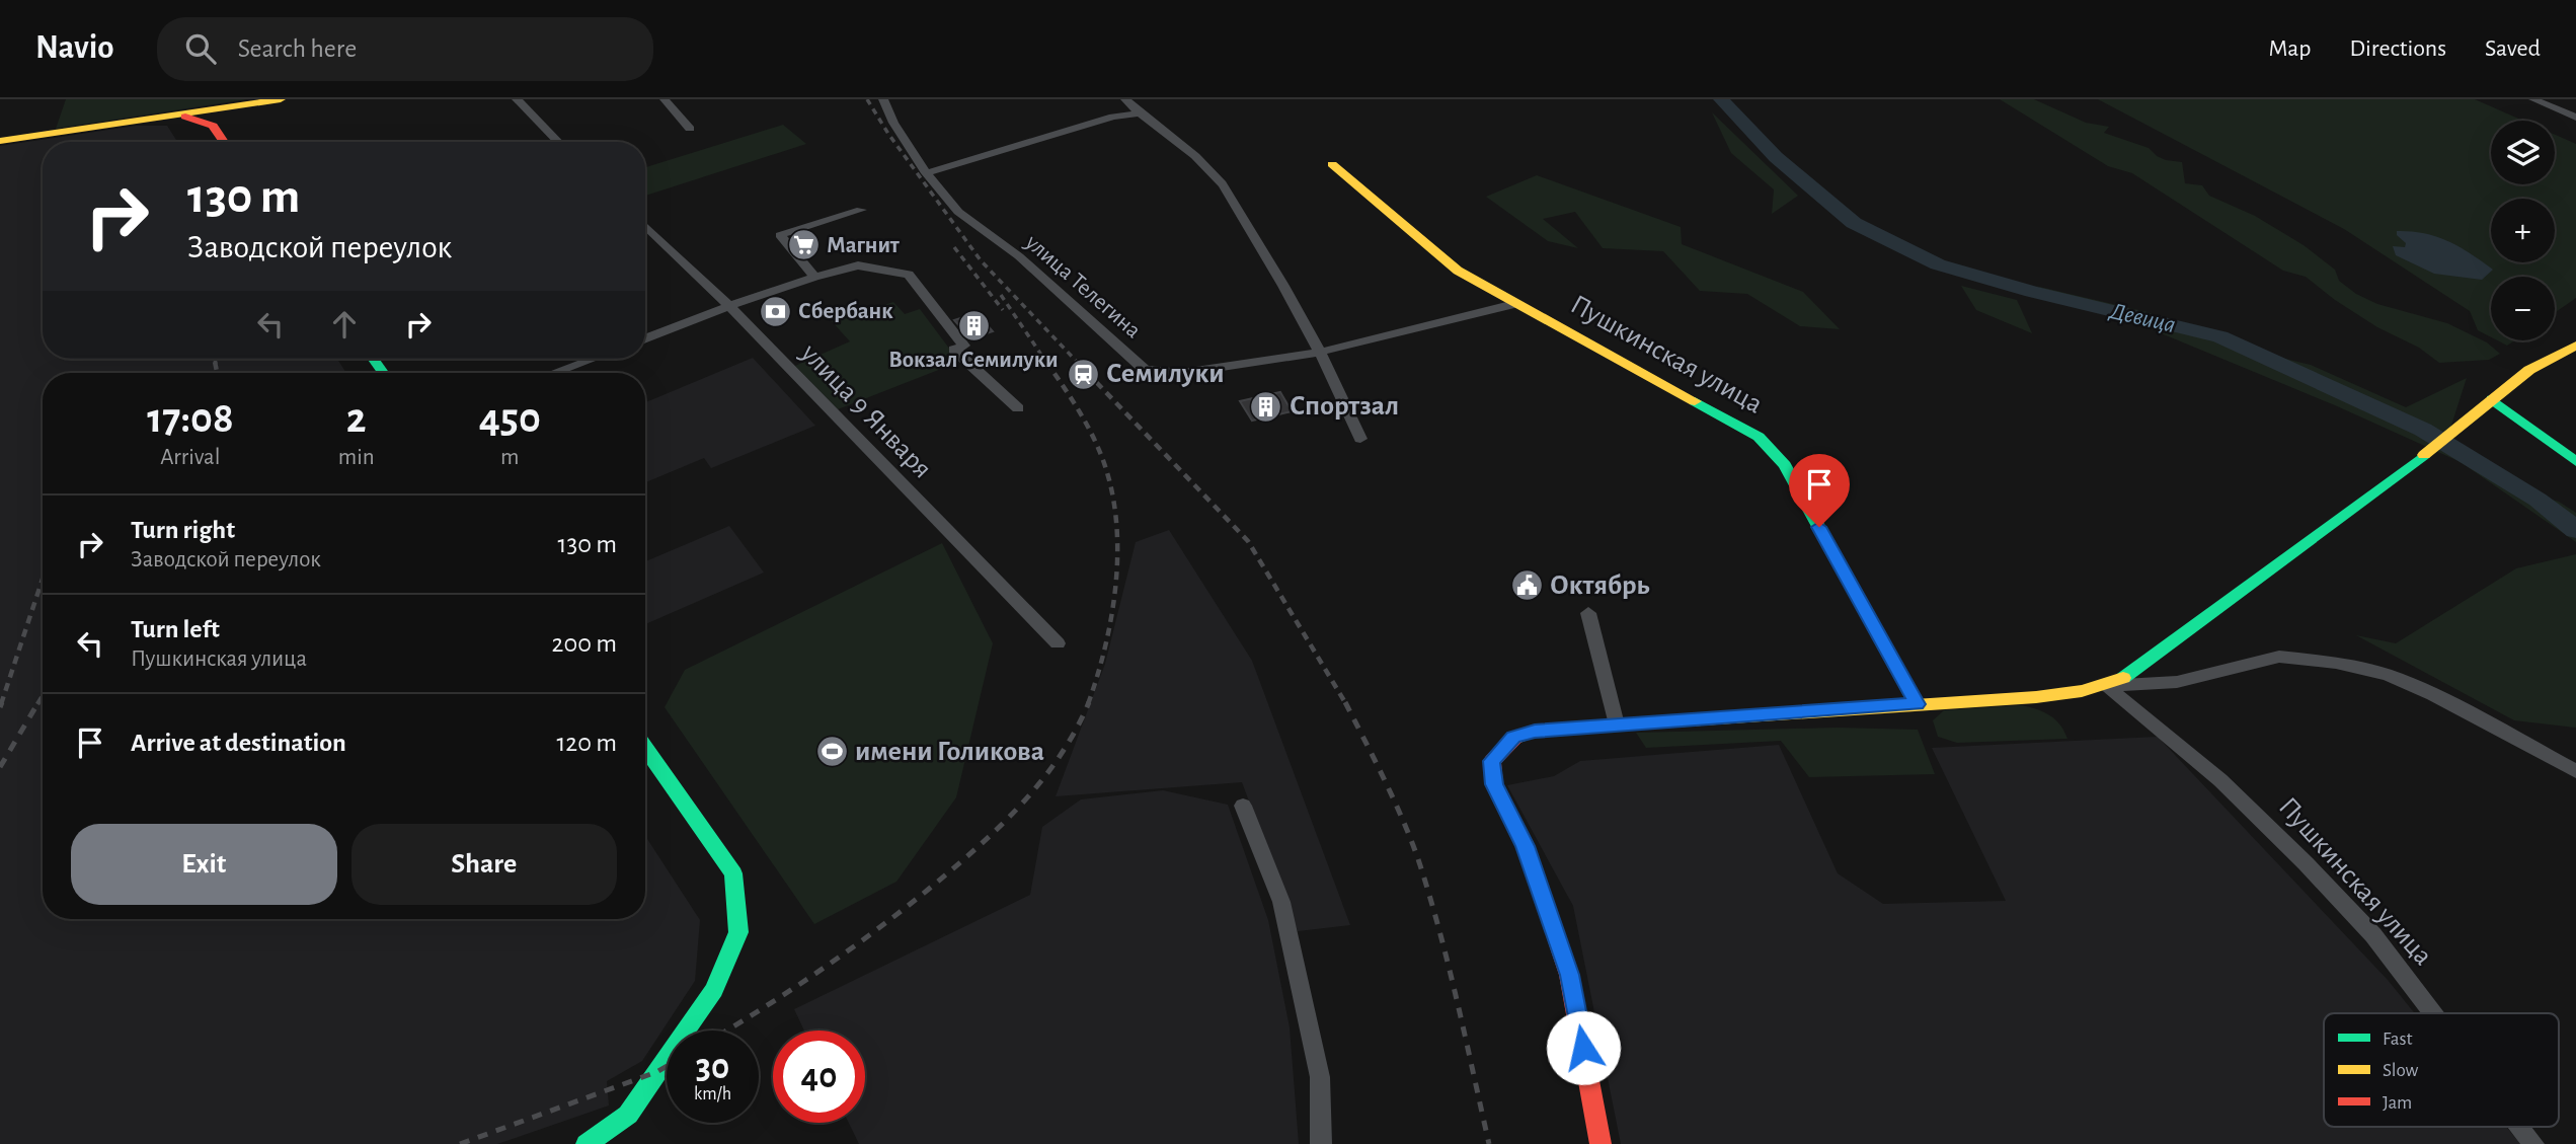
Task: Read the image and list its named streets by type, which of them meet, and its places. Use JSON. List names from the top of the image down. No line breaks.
{"streets":{"street":["улица Телегина","Пушкинская улица","улица 9 Января"]},"crossings":[["улица Телегина","Пушкинская улица"]],"water":["Девица"],"places":{"supermarket":["Магнит"],"bank":["Сбербанк"],"building":["Вокзал Семилуки","Спортзал"],"station":["Семилуки"],"public building":["Октябрь"],"sports":["имени Голикова"]},"legend":["Fast","Slow","Jam"],"page":{"header":"Navio","search":"Search here","nav":["Map","Directions","Saved"],"map_buttons":["+","−"],"turn":["130 m","Заводской переулок"],"eta":["17:08","Arrival","2","min","450","m"],"list":[{"name":"Turn right","note":"Заводской переулок","value":"130 m"},{"name":"Turn left","note":"Пушкинская улица","value":"200 m"},{"name":"Arrive at destination","value":"120 m"}],"buttons":["Exit","Share"],"speed":"30 km/h","limit":"40"}}
